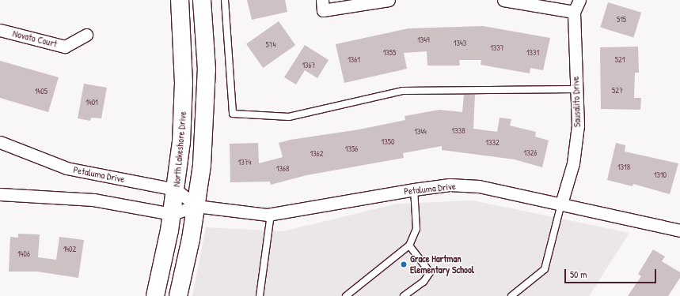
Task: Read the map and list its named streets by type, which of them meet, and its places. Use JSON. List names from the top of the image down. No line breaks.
{"streets":{"main road":["North Lakeshore Drive"],"street":["Novato Court","Sausalito Drive","Petaluma Drive"]},"crossings":[["Sausalito Drive","Petaluma Drive"],["North Lakeshore Drive","Petaluma Drive"]],"places":["Grace Hartman Elementary School"],"house_numbers":["515","1349","1343","574","1337","1355","1331","1361","521","1367","527","1405","1401","1338","1344","1350","1332","1356","1326","1362","1374","1318","1368","1310","1402","1406"],"scale_bar":"50 m"}
